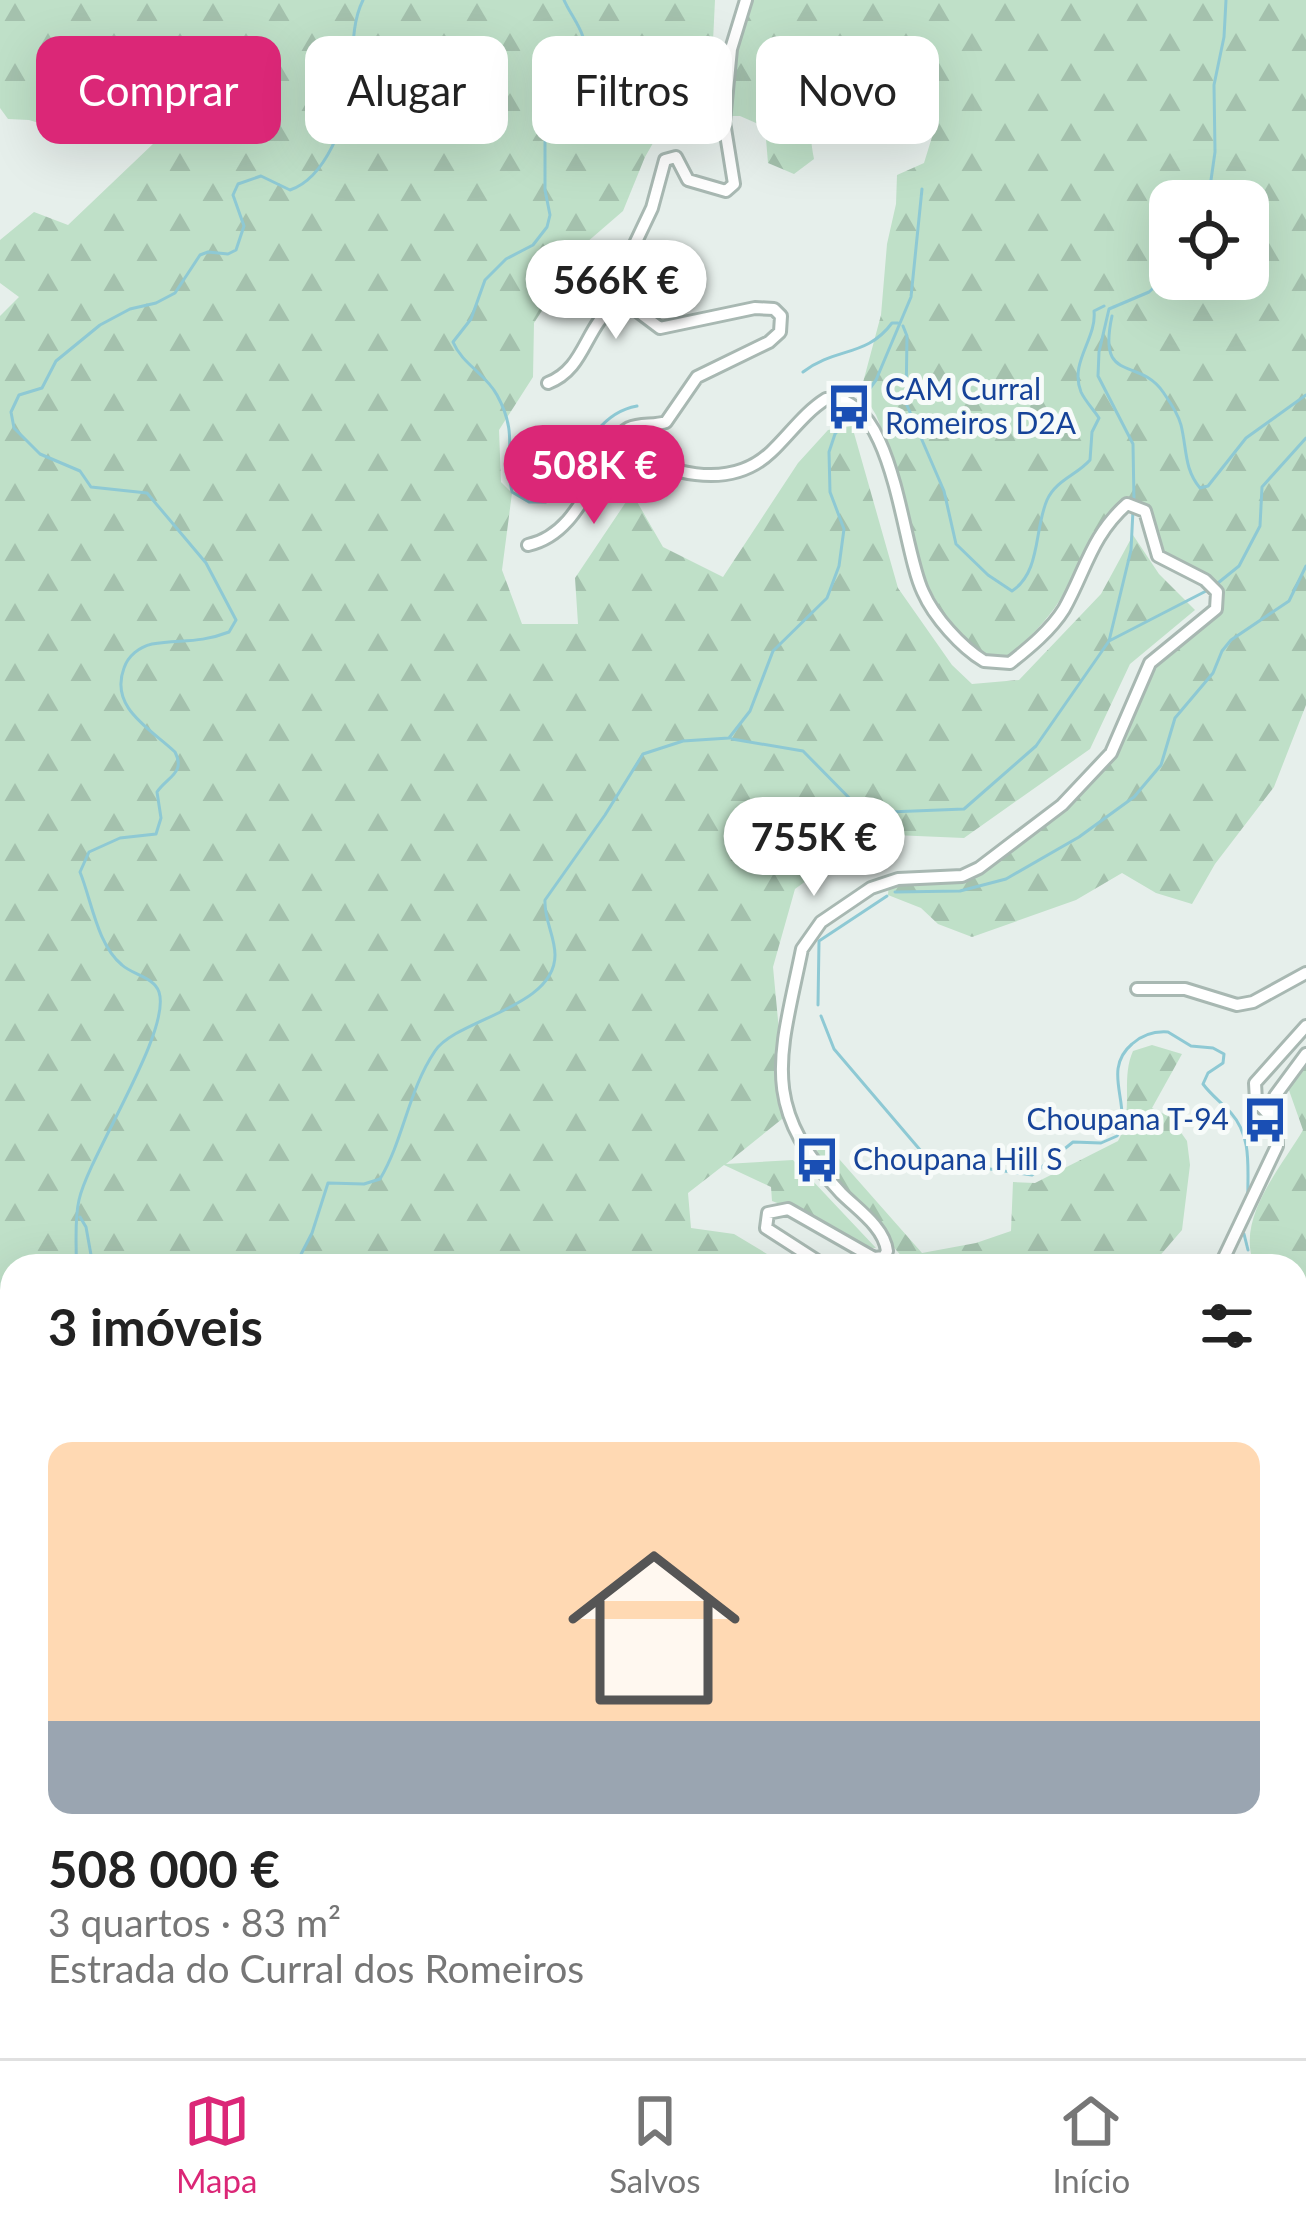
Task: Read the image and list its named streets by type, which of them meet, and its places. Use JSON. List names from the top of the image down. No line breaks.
{"places":{"bus stop":["CAM Curral Romeiros D2A","Choupana T-94","Choupana Hill S"]},"page":{"chip":["Comprar","Alugar","Filtros","Novo"],"price":["566K €","508K €","755K €"],"heading":"3 imóveis","list":[{"name":"508 000 €","note":"3 quartos · 83 m² · Estrada do Curral dos Romeiros"}],"tabs":["Mapa","Salvos","Início"]}}
